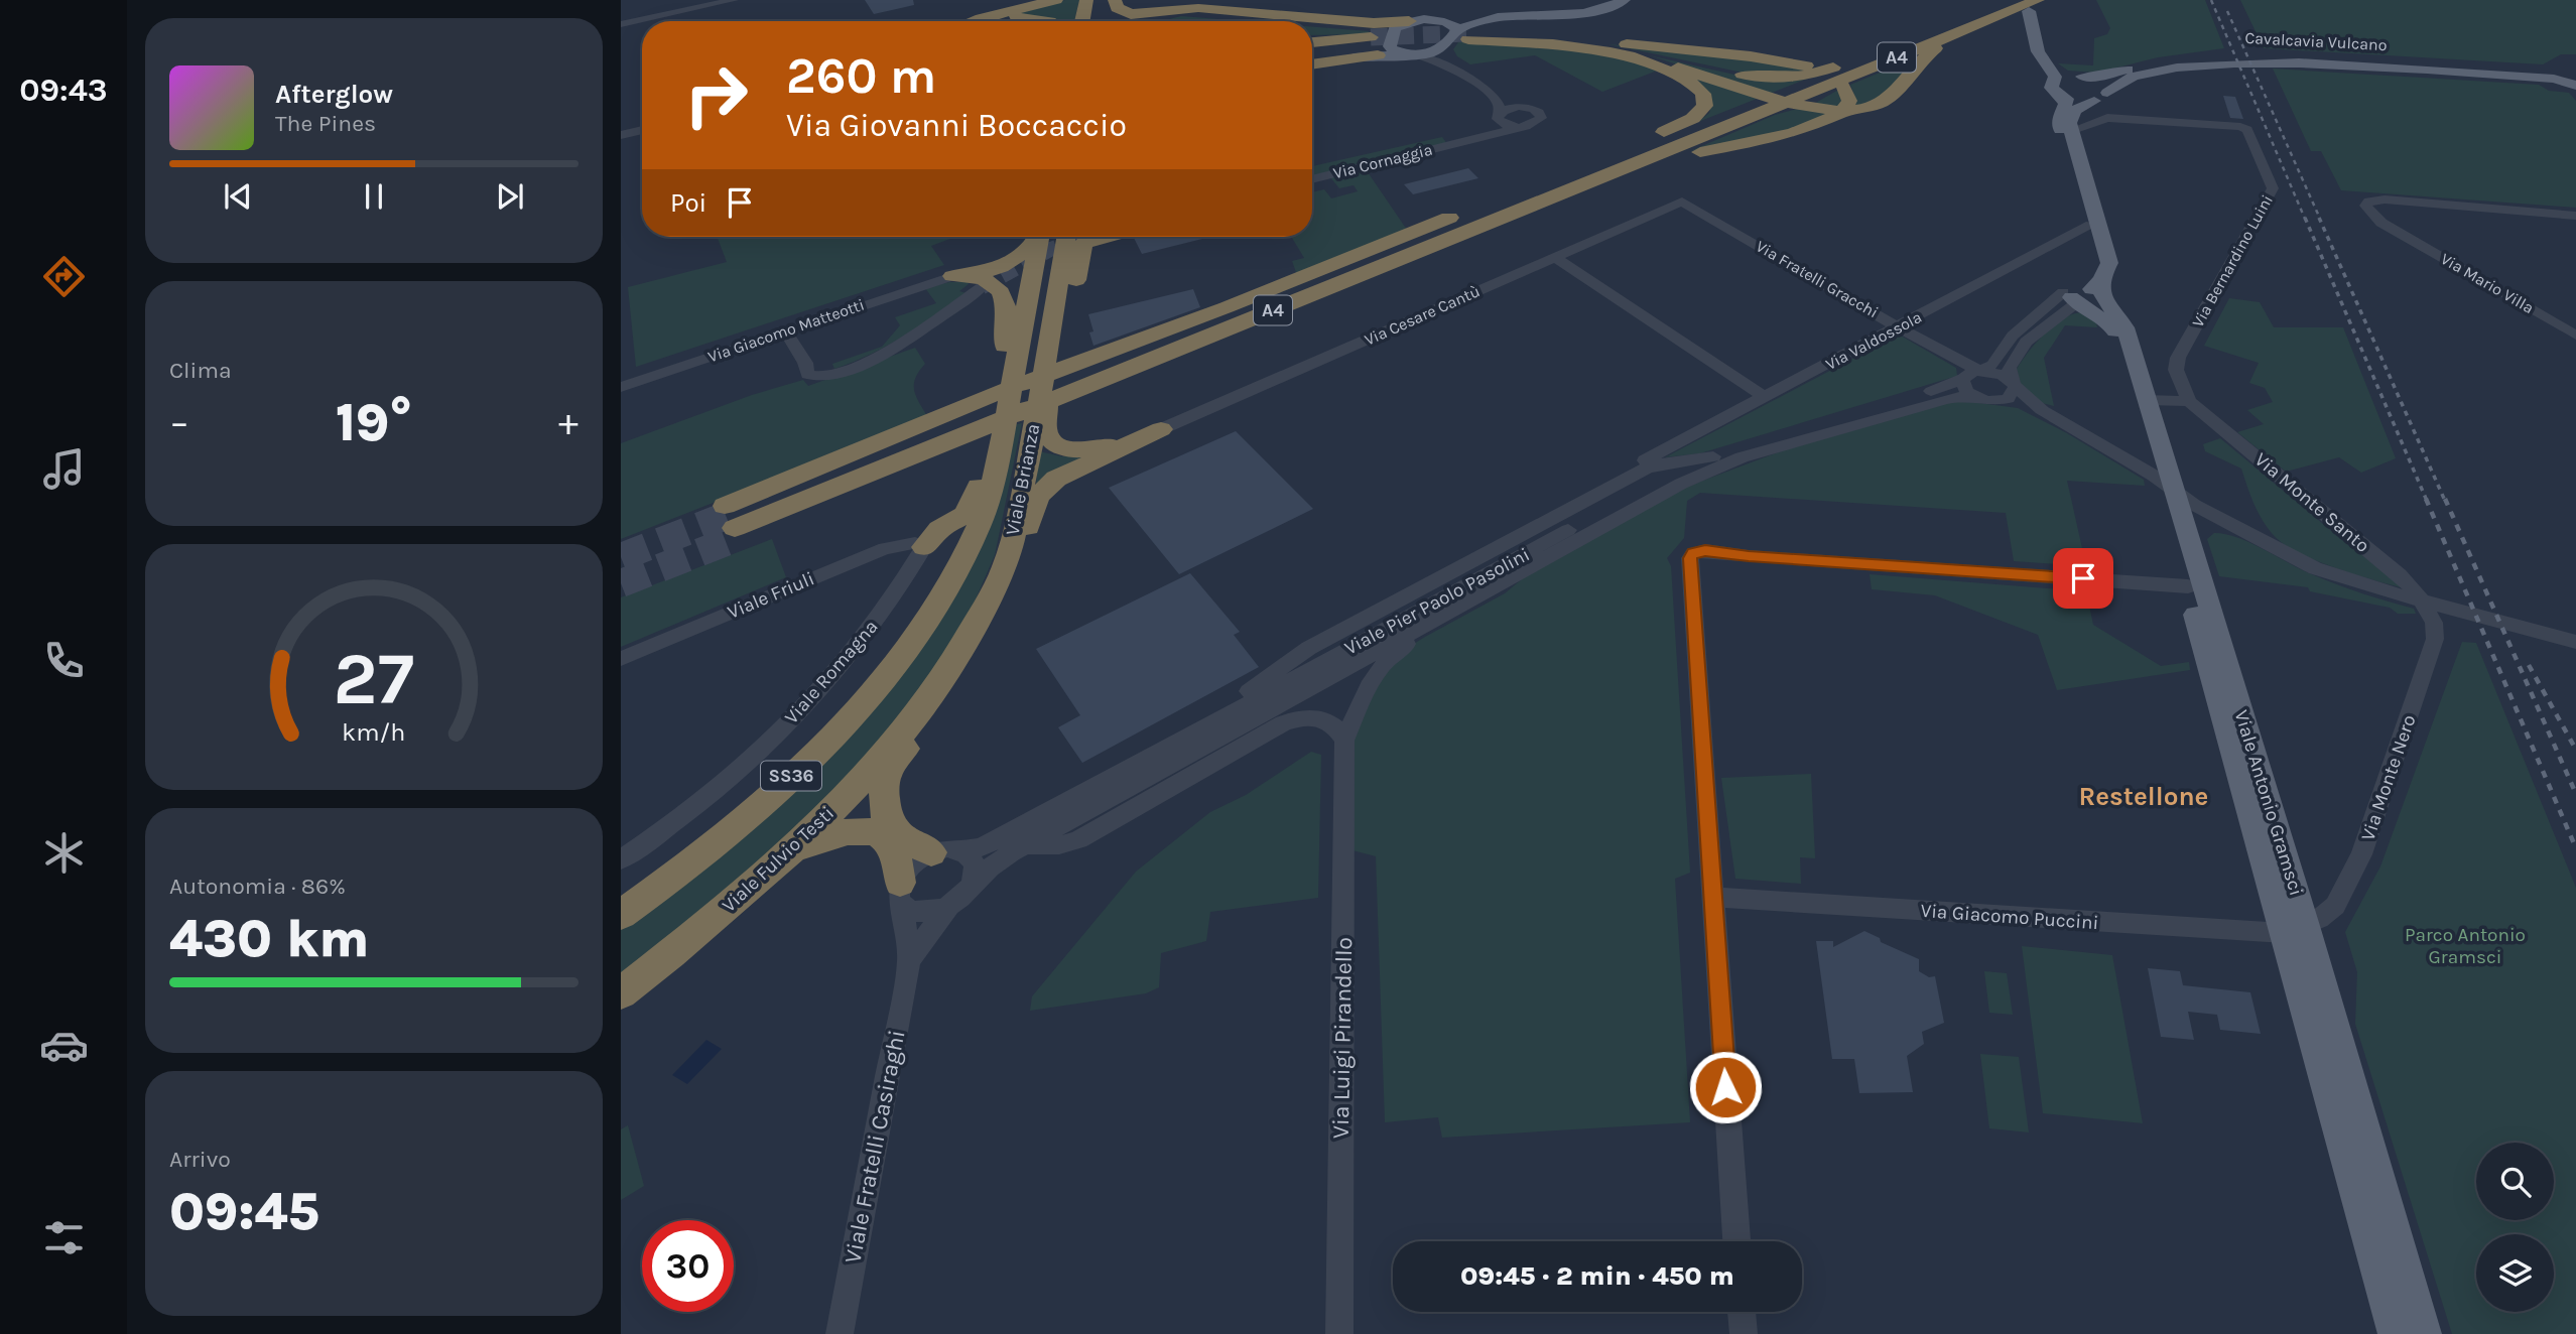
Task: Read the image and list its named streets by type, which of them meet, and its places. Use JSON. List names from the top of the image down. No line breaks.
{"streets":{"highway":["A4","Viale Brianza","SS36","Viale Fulvio Testi"],"main road":["Cavalcavia Vulcano","Viale Antonio Gramsci"],"street":["Via Cornaggia","Via Bernardino Luini","Via Fratelli Gracchi","Via Mario Villa","Via Cesare Cantù","Via Giacomo Matteotti","Via Valdossola","Via Monte Santo","Viale Friuli","Viale Pier Paolo Pasolini","Viale Romagna","Via Monte Nero","Via Giacomo Puccini","Via Luigi Pirandello","Viale Fratelli Casiraghi"]},"crossings":[["Via Bernardino Luini","Via Monte Santo"],["Via Bernardino Luini","Viale Antonio Gramsci"],["Via Fratelli Gracchi","Via Cesare Cantù"],["Via Fratelli Gracchi","Via Valdossola"],["Via Fratelli Gracchi","Viale Pier Paolo Pasolini"],["Via Valdossola","Viale Pier Paolo Pasolini"],["Viale Brianza","Viale Fulvio Testi"],["Via Monte Santo","Via Monte Nero"],["Viale Friuli","Viale Romagna"],["Viale Pier Paolo Pasolini","Viale Antonio Gramsci"],["Viale Pier Paolo Pasolini","Via Luigi Pirandello"],["Viale Pier Paolo Pasolini","Viale Fratelli Casiraghi"],["Via Monte Nero","Viale Antonio Gramsci"],["Via Monte Nero","Via Giacomo Puccini"],["Viale Antonio Gramsci","Via Giacomo Puccini"]],"districts":["Restellone"],"parks":["Parco Antonio Gramsci"],"page":{"tabs":"09:43","turn":["260 m","Via Giovanni Boccaccio"],"song":["Afterglow","The Pines"],"then":"Poi","tile":["Clima",["Autonomia · 86%","430 km"],["Arrivo","09:45"]],"heat":["−","19°","+"],"limit":"30","trip":"09:45 · 2 min · 450 m","gauge":["27","km/h"]}}
